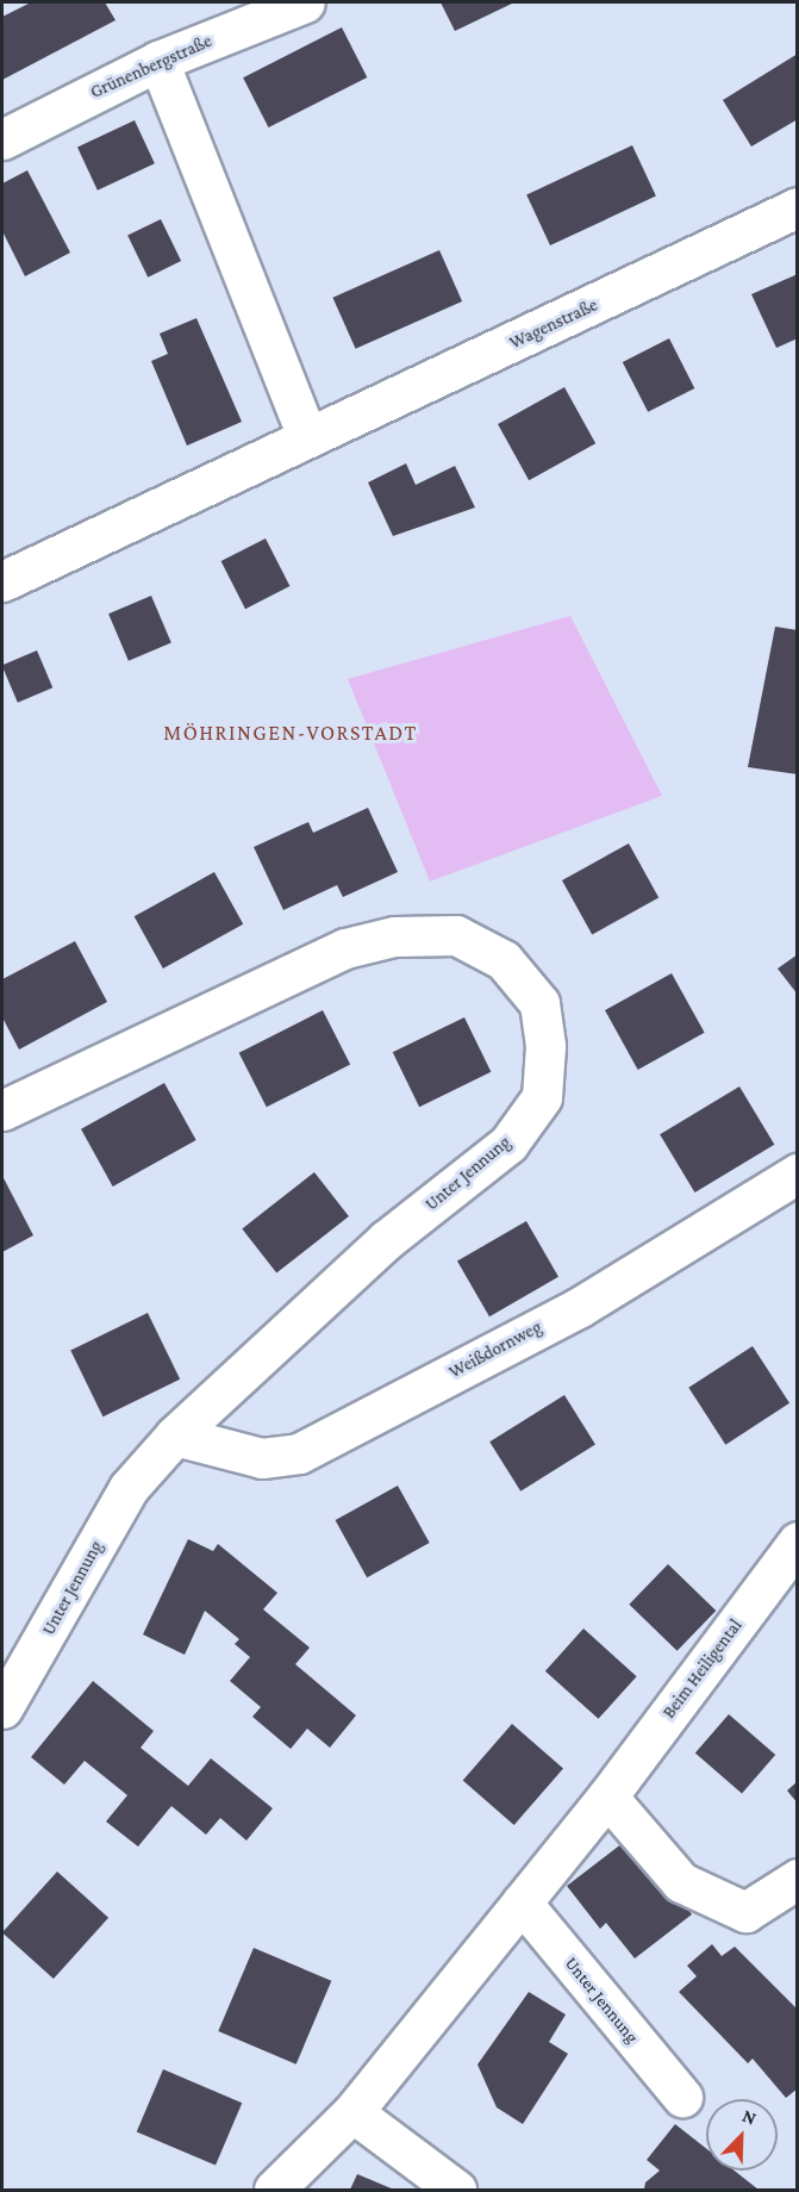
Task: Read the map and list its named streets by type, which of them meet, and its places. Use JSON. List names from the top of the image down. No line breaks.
{"streets":{"street":["Grünenbergstraße","Wagenstraße","Unter Jennung","Weißdornweg","Beim Heiligental"]},"crossings":[["Unter Jennung","Weißdornweg"]],"districts":["MÖHRINGEN-VORSTADT"],"north":"top right"}
